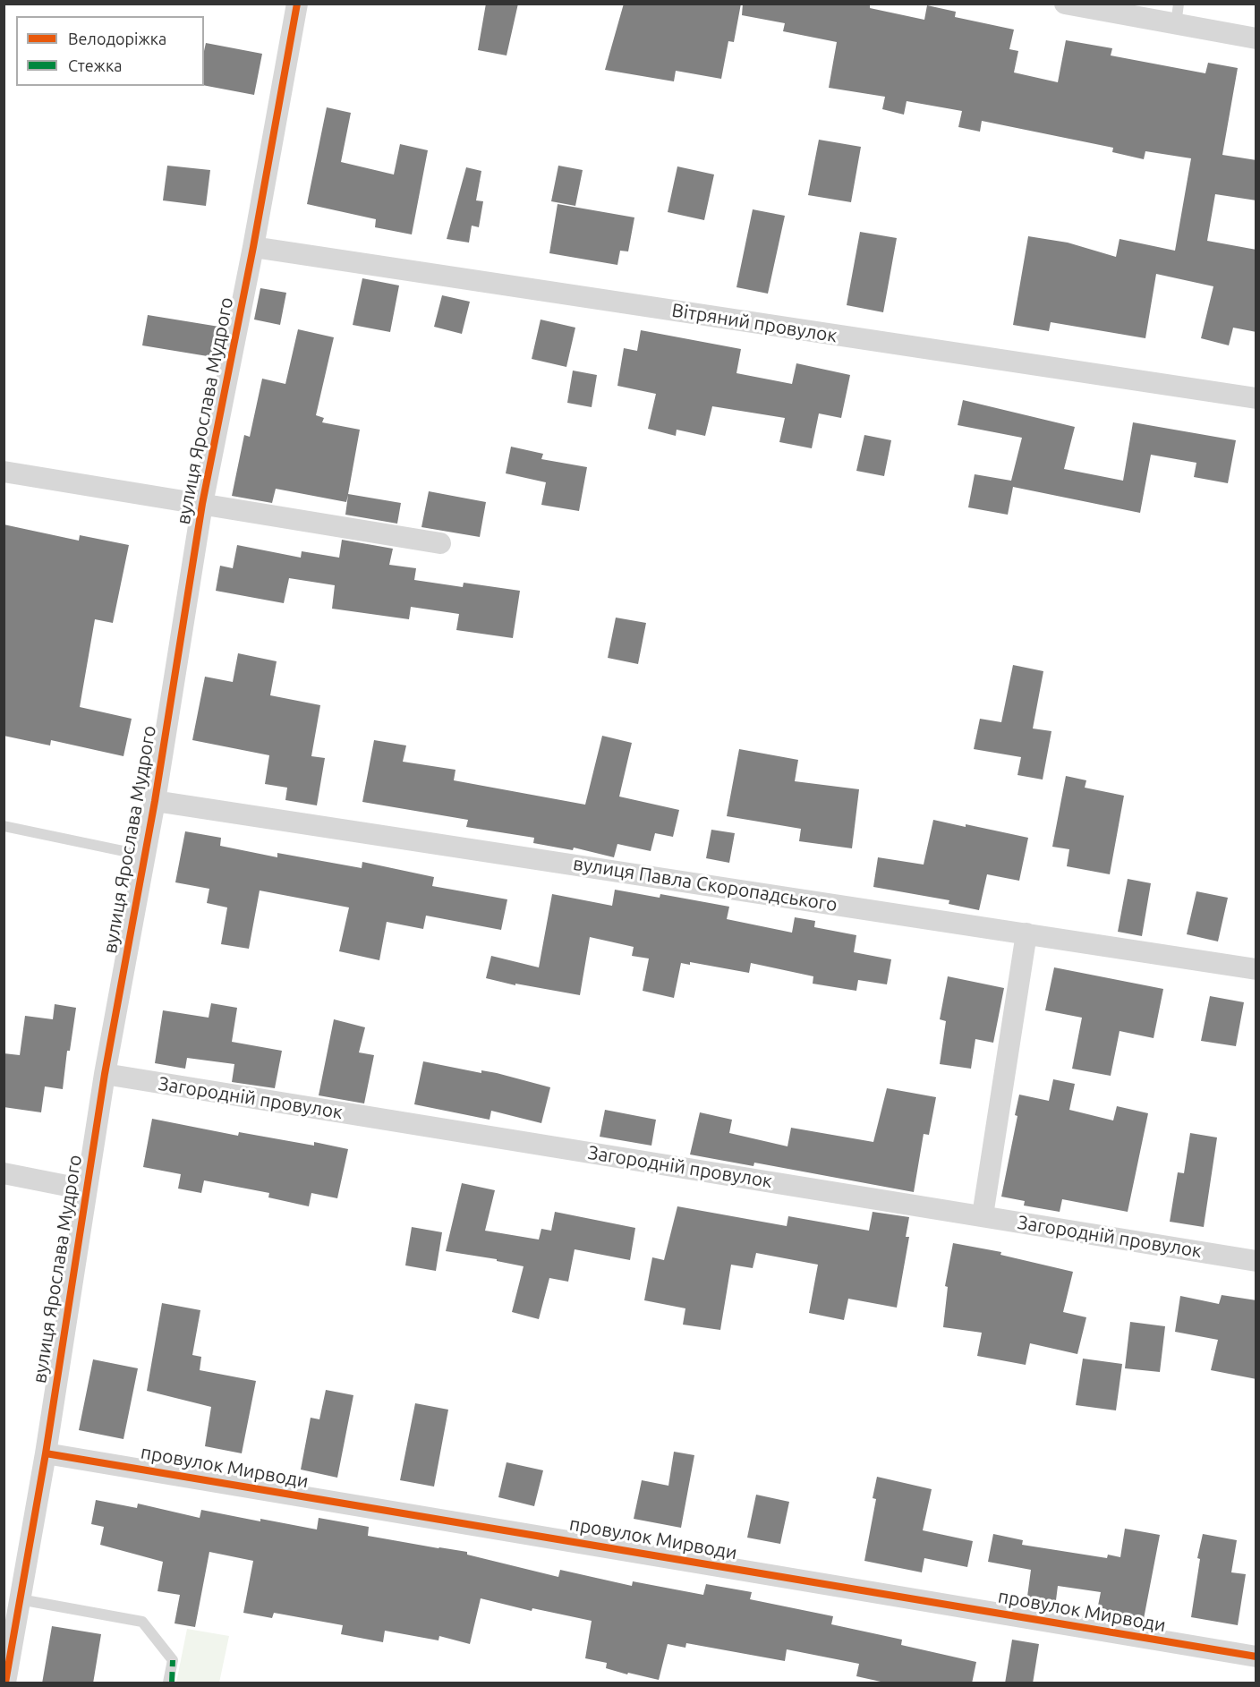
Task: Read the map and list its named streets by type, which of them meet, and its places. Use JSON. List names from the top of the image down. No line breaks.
{"streets":{"street":["Вітряний провулок","вулиця Ярослава Мудрого","вулиця Павла Скоропадського","Загородній провулок","провулок Мирводи"]},"crossings":[["Вітряний провулок","вулиця Ярослава Мудрого"],["вулиця Ярослава Мудрого","вулиця Павла Скоропадського"],["вулиця Ярослава Мудрого","Загородній провулок"],["вулиця Ярослава Мудрого","провулок Мирводи"]],"legend":["Велодоріжка","Стежка"]}
